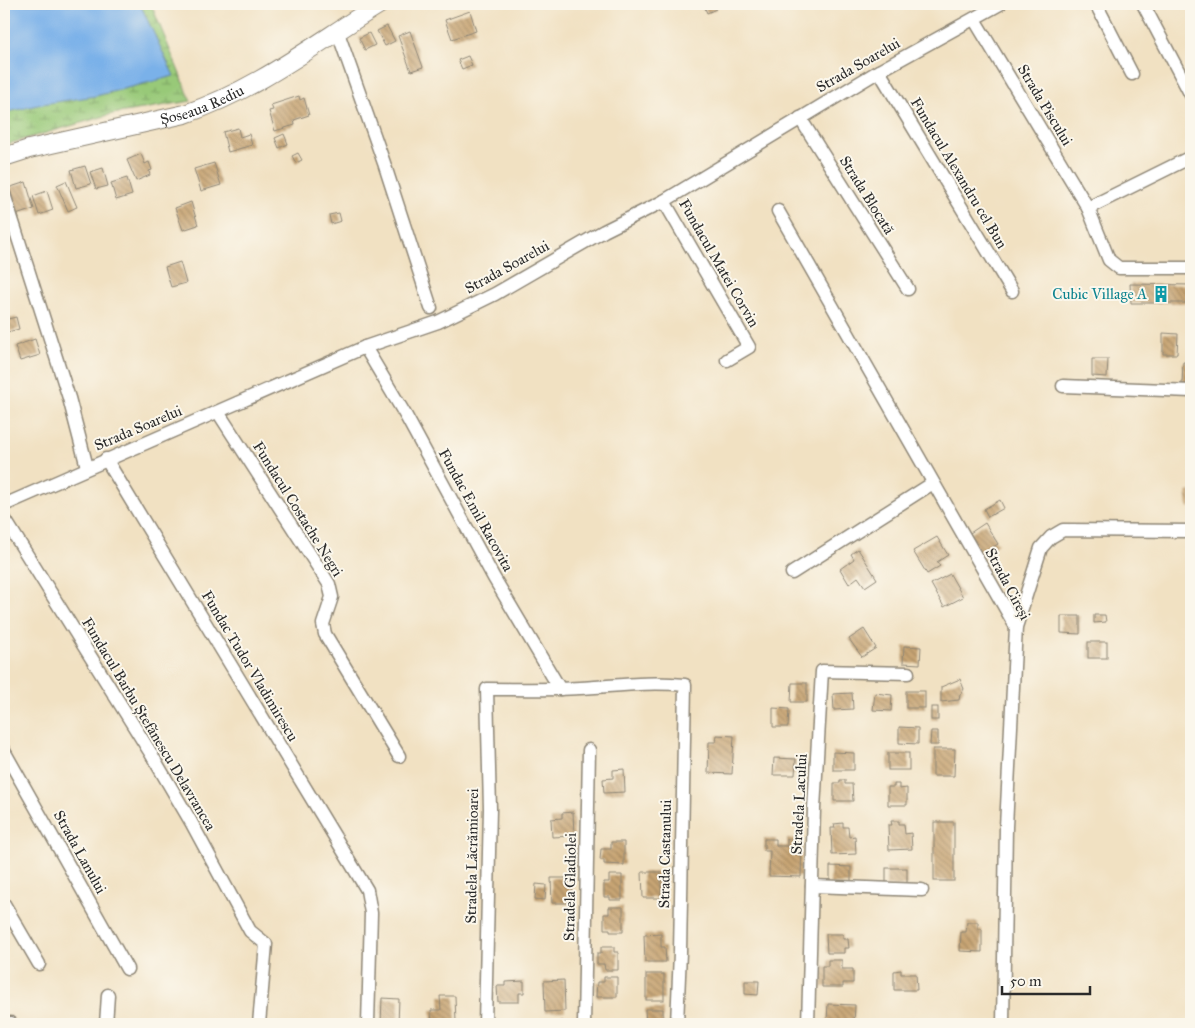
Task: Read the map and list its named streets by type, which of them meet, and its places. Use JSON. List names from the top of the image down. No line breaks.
{"streets":{"main road":["Șoseaua Rediu"],"street":["Strada Soarelui","Strada Piscului","Fundacul Alexandru cel Bun","Strada Blocată","Fundacul Matei Corvin","Fundacul Costache Negri","Fundac Emil Racovita","Strada Cireși","Fundac Tudor Vladimirescu","Fundacul Barbu Ștefănescu Delavrancea","Stradela Lacului","Strada Lanului","Strada Castanului","Stradela Lăcrămioarei","Stradela Gladiolei"]},"crossings":[["Strada Soarelui","Strada Piscului"],["Strada Soarelui","Fundacul Alexandru cel Bun"],["Strada Soarelui","Strada Blocată"],["Strada Soarelui","Fundacul Matei Corvin"],["Strada Soarelui","Fundacul Costache Negri"],["Strada Soarelui","Fundac Emil Racovita"],["Strada Soarelui","Fundac Tudor Vladimirescu"],["Fundac Emil Racovita","Strada Castanului"],["Fundac Emil Racovita","Stradela Lăcrămioarei"],["Strada Castanului","Stradela Lăcrămioarei"]],"places":{"building":["Cubic Village A"]},"scale_bar":"50 m"}
